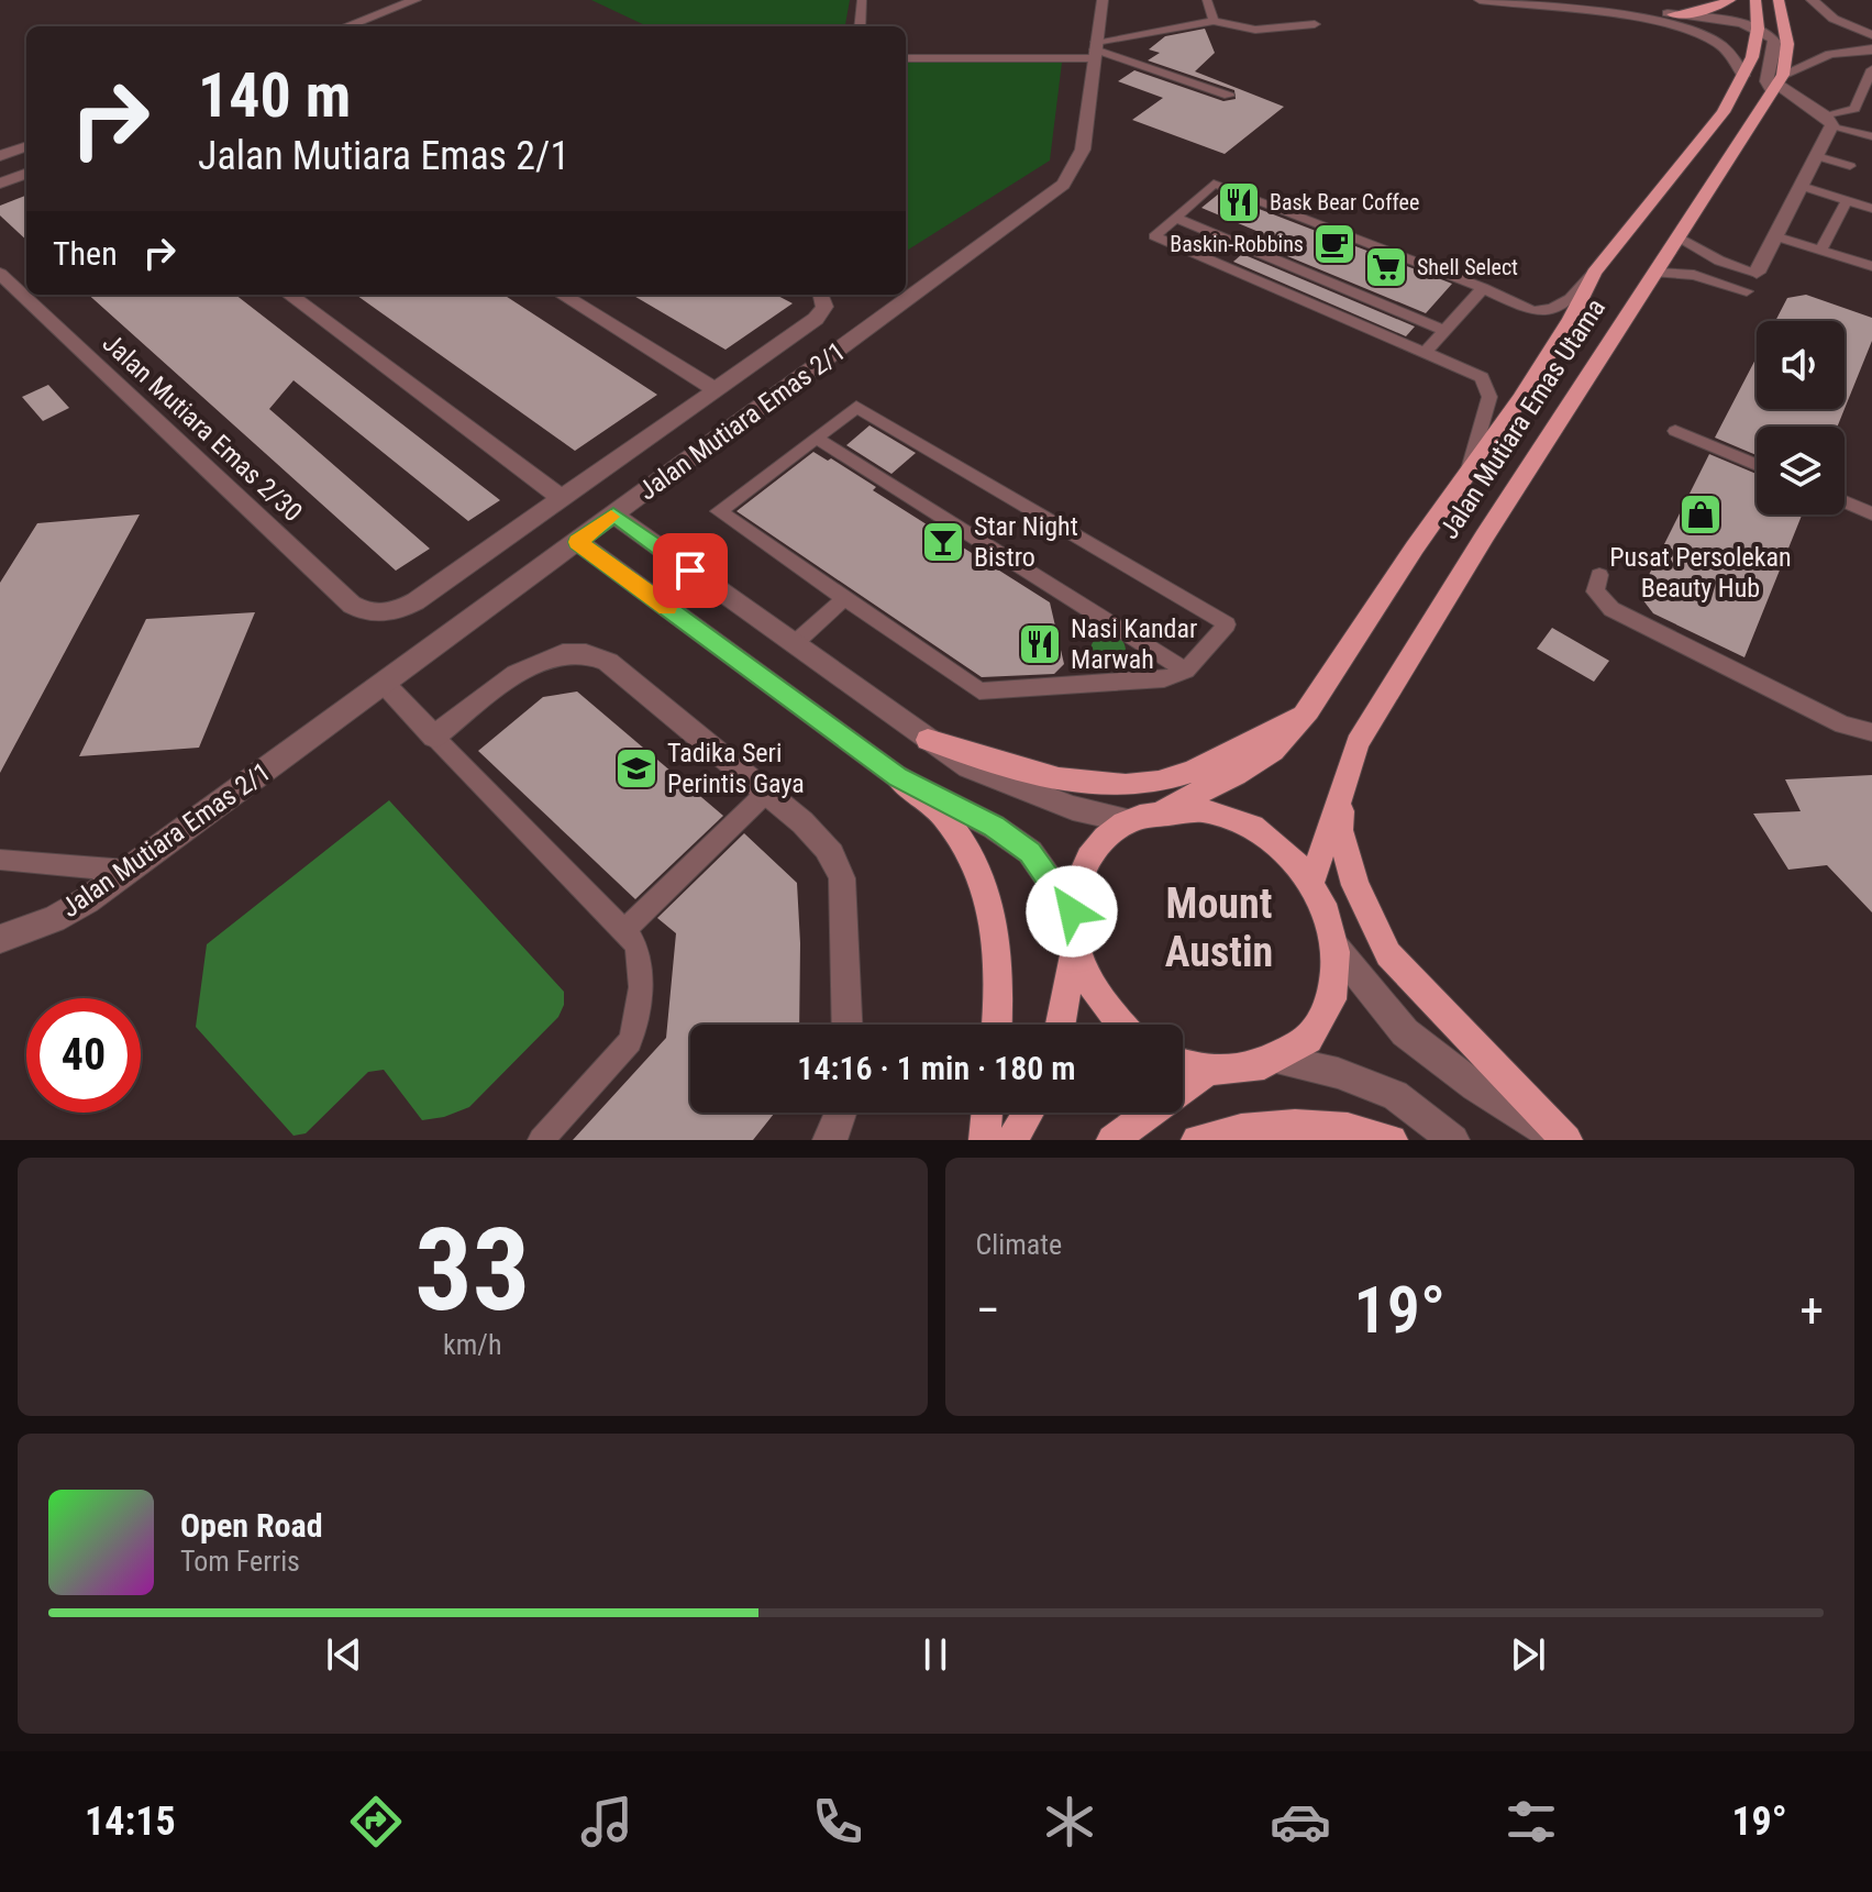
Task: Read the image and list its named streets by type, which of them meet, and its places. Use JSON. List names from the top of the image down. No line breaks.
{"streets":{"main road":["Jalan Mutiara Emas Utama"],"street":["Jalan Mutiara Emas 2/1","Jalan Mutiara Emas 2/30"]},"districts":["Mount Austin"],"places":{"restaurant":["Bask Bear Coffee","Nasi Kandar Marwah"],"cafe":["Baskin-Robbins"],"supermarket":["Shell Select"],"shop":["Pusat Persolekan Beauty Hub"],"bar":["Star Night Bistro"],"school or university":["Tadika Seri Perintis Gaya"]},"page":{"turn":["140 m","Jalan Mutiara Emas 2/1"],"then":"Then","limit":"40","trip":"14:16 · 1 min · 180 m","tile":[["33","km/h"],"Climate"],"heat":["−","19°","+"],"song":["Open Road","Tom Ferris"],"tabs":["14:15","19°"]}}
